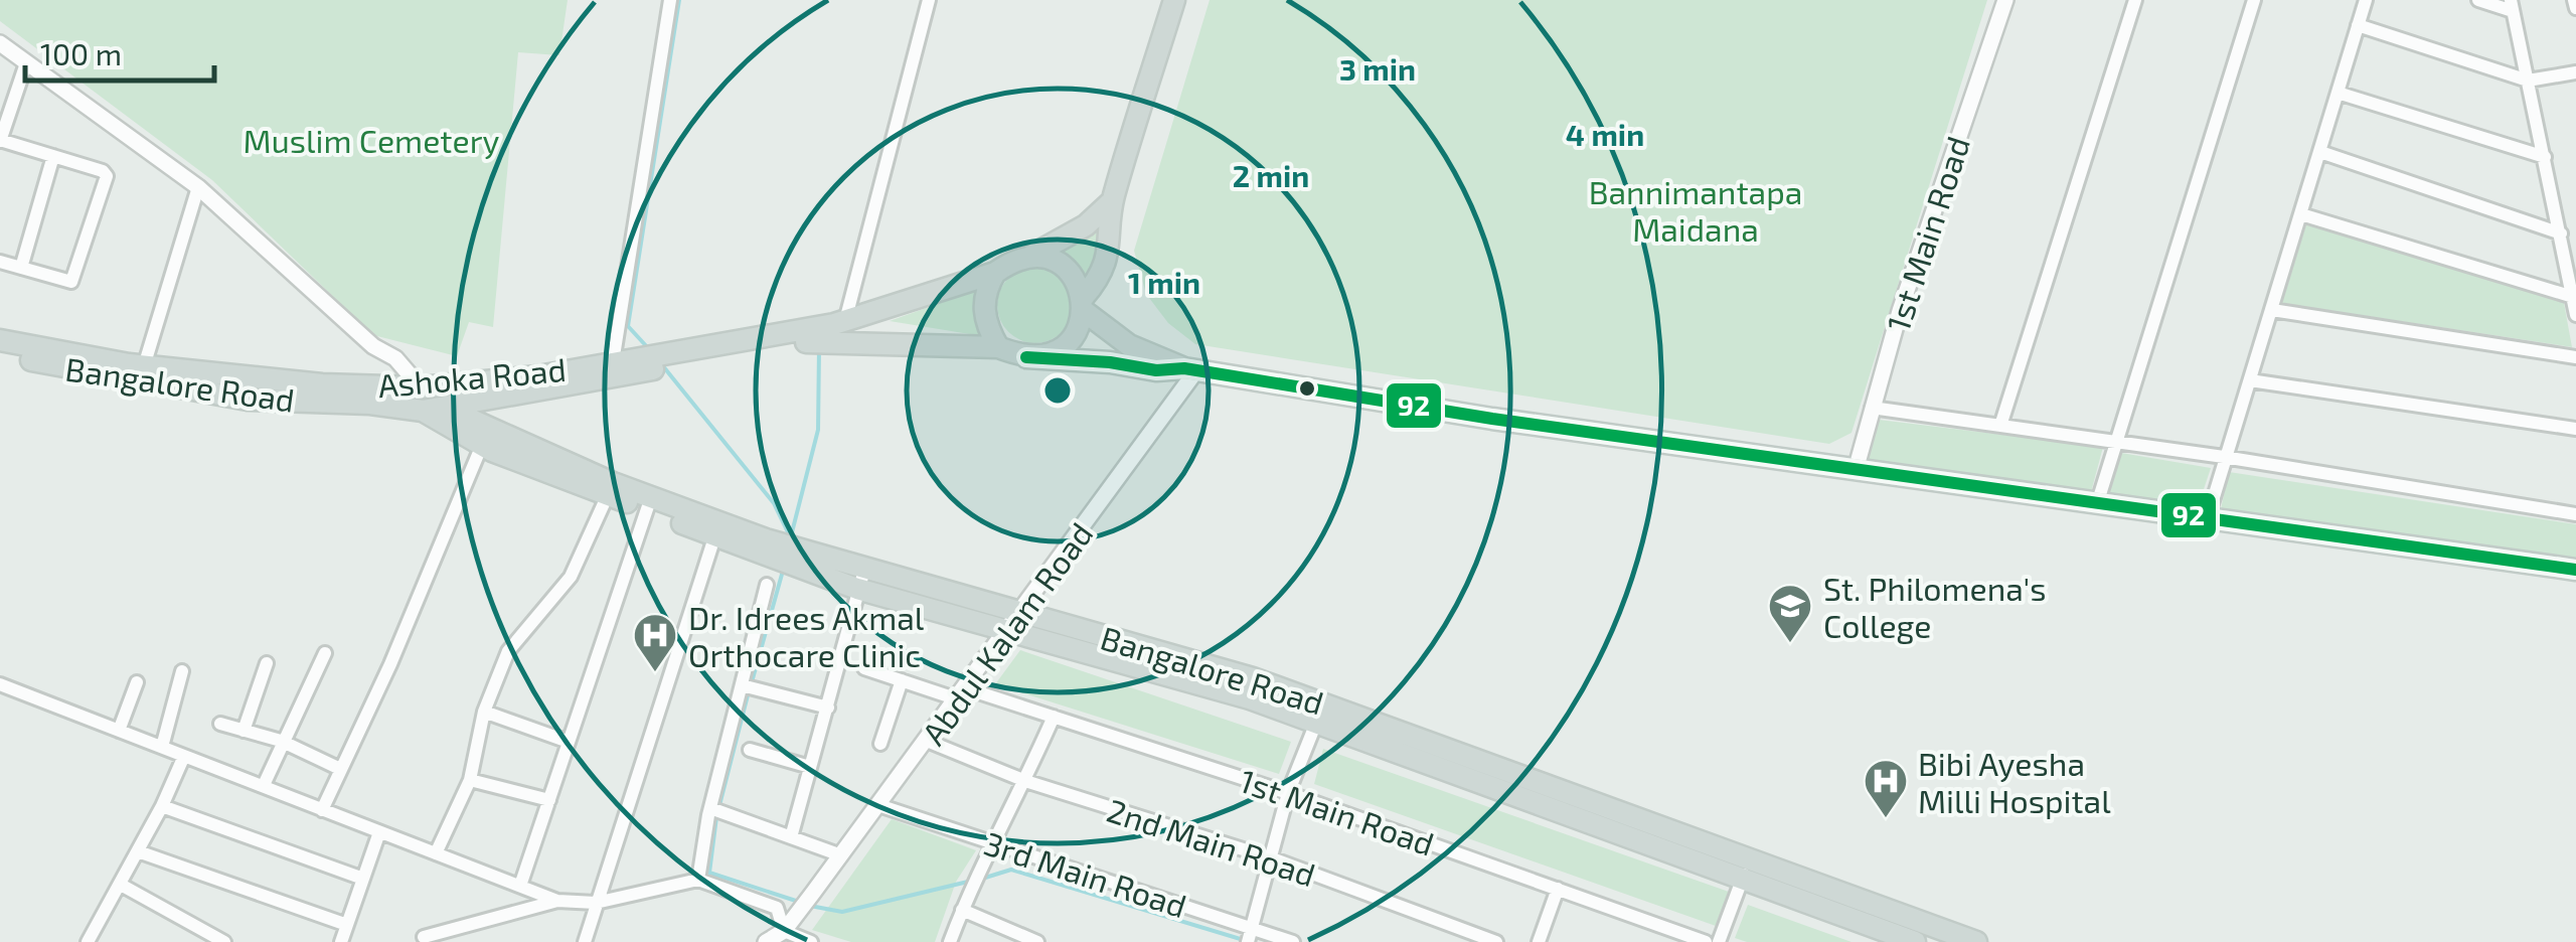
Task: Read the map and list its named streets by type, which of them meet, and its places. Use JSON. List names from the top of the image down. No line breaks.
{"streets":{"main road":["Ashoka Road","Bangalore Road"],"street":["1st Main Road","Abdul Kalam Road","2nd Main Road","3rd Main Road"]},"crossings":[["1st Main Road","Abdul Kalam Road"],["Ashoka Road","Bangalore Road"],["Bangalore Road","Abdul Kalam Road"],["Abdul Kalam Road","2nd Main Road"],["Abdul Kalam Road","3rd Main Road"]],"parks":["Muslim Cemetery","Bannimantapa Maidana"],"places":{"school or university":["St. Philomena's College"],"hospital":["Dr. Idrees Akmal Orthocare Clinic","Bibi Ayesha Milli Hospital"]},"lines":["transit line 92"],"scale_bar":"100 m","rings":["3 min","4 min","2 min","1 min"]}
